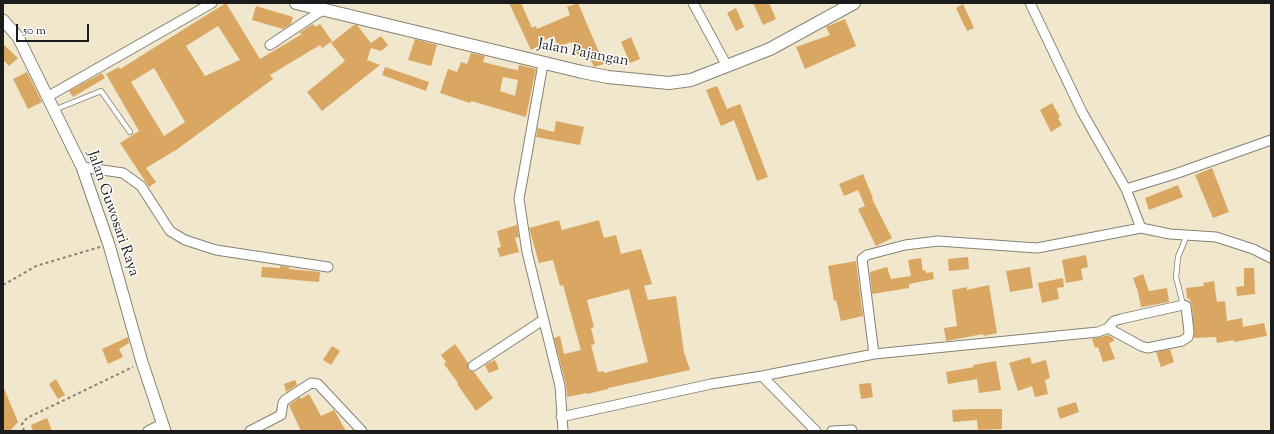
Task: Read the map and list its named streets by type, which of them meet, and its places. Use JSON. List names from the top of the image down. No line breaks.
{"streets":{"main road":["Jalan Pajangan"],"street":["Jalan Guwosari Raya"]},"scale_bar":"50 m"}
